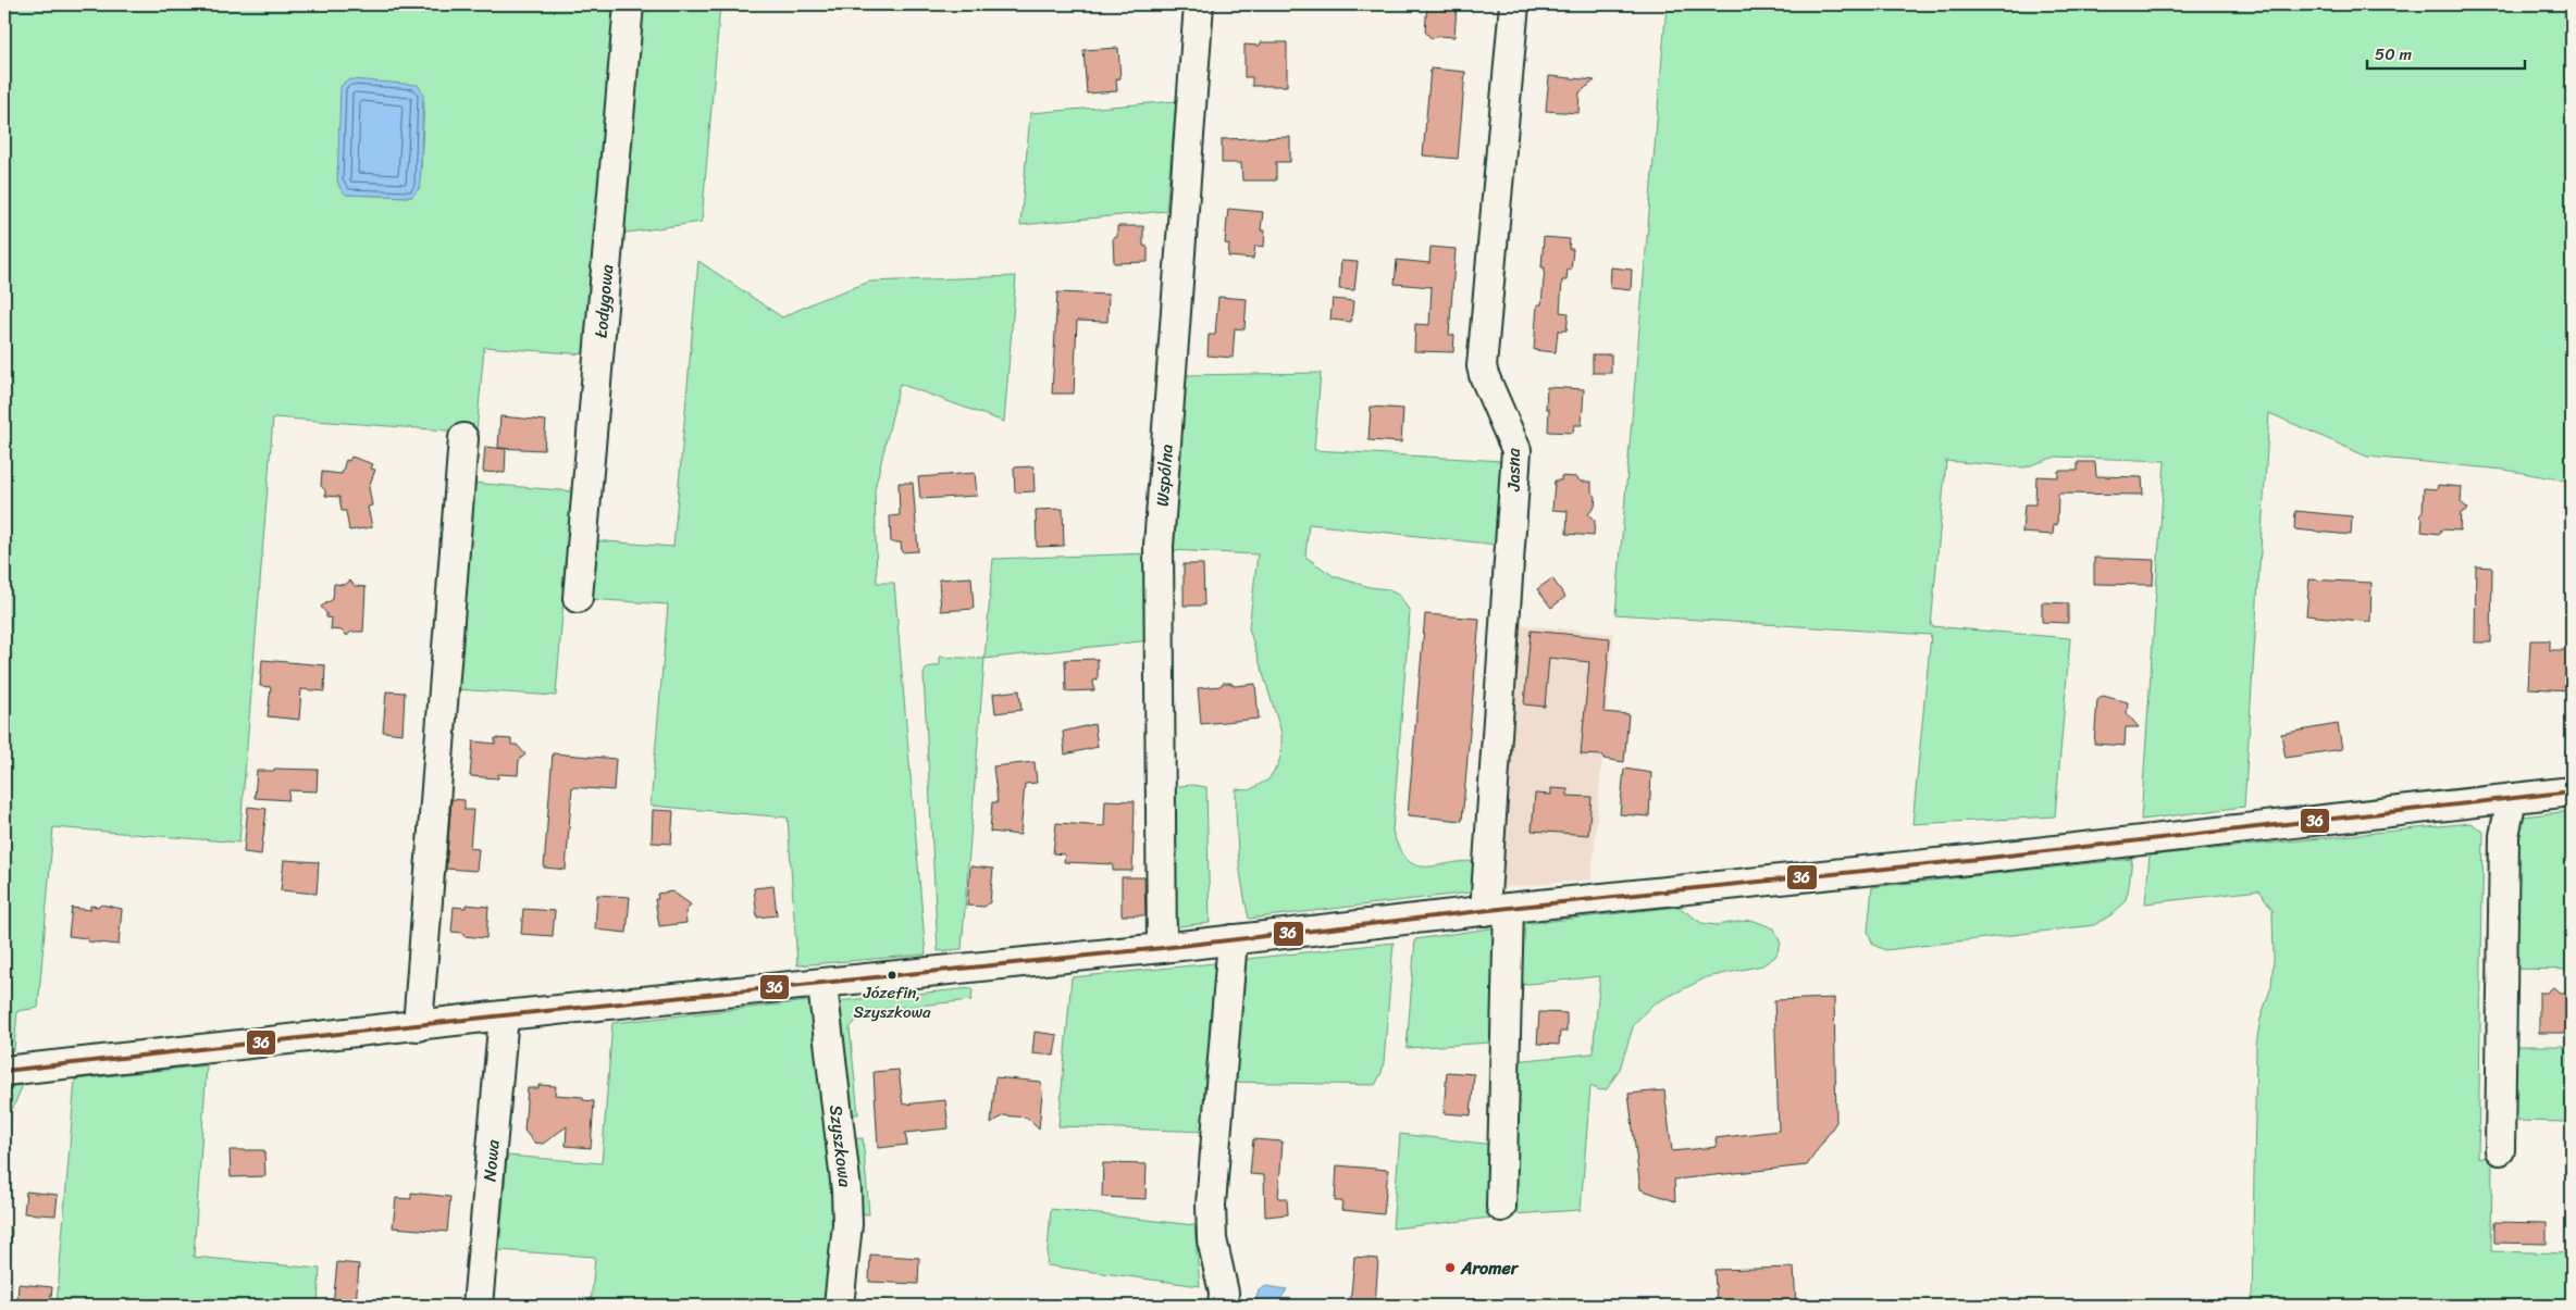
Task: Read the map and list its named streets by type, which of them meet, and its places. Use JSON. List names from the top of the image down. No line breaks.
{"streets":{"street":["Łodygowa","Jasna","Wspólna","Szyszkowa","Nowa"]},"places":["Józefin, Szyszkowa","Aromer"],"lines":["transit line 36"],"scale_bar":"50 m"}
